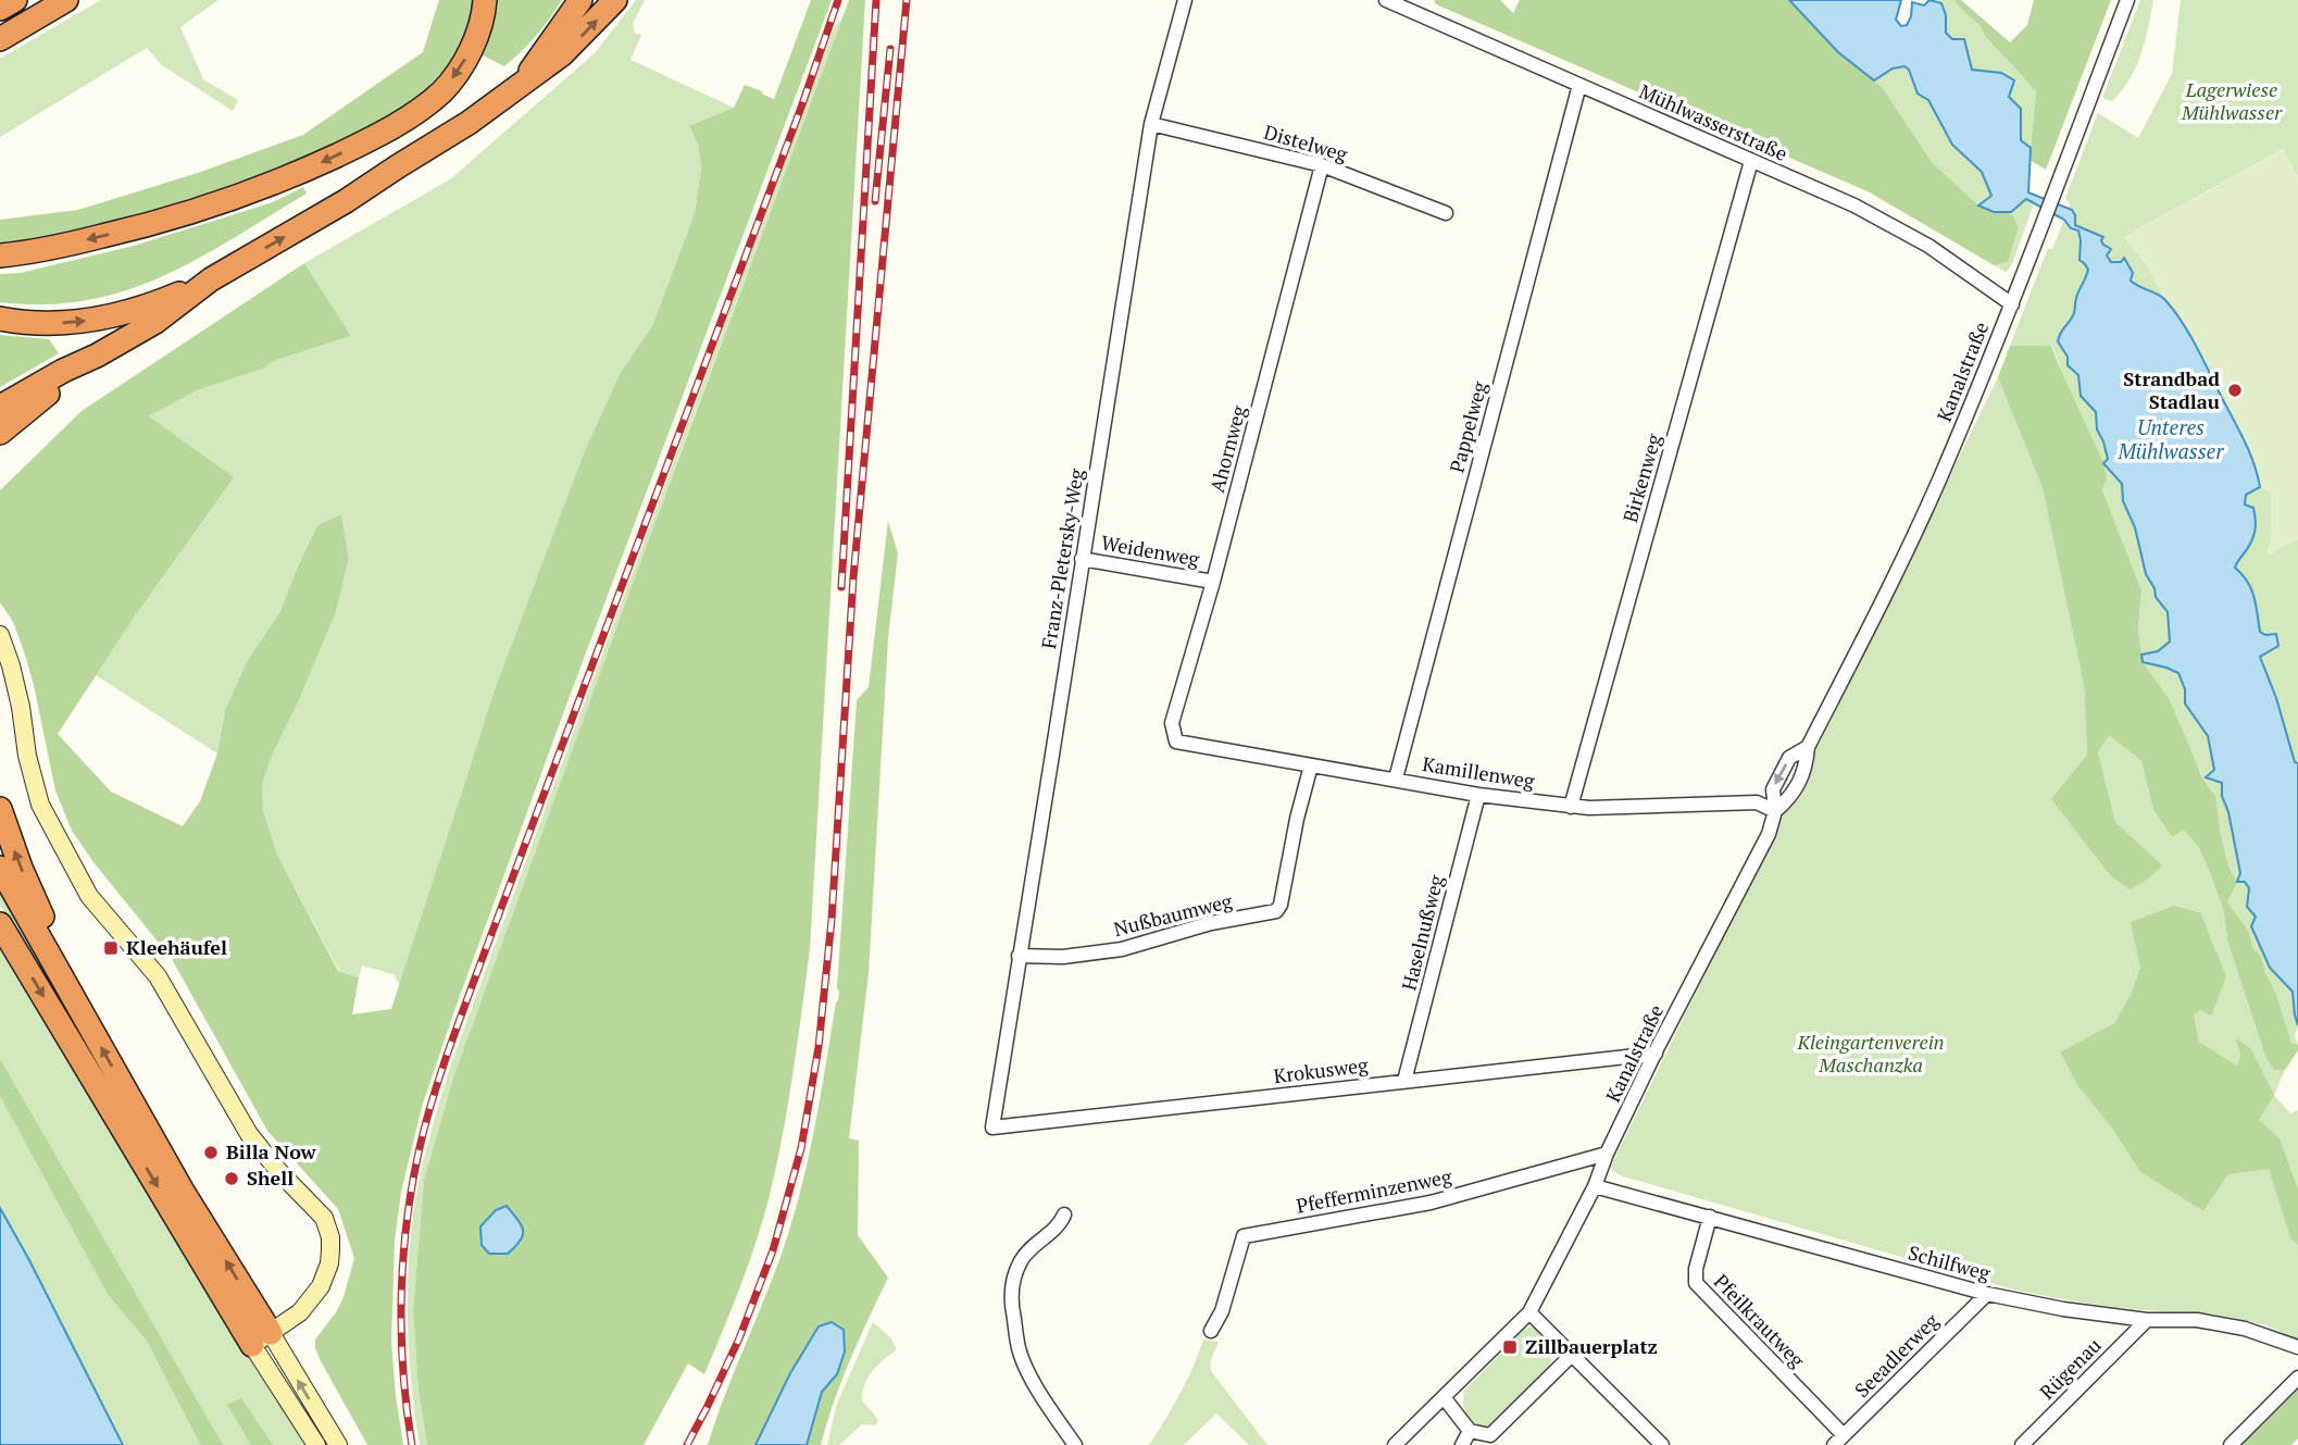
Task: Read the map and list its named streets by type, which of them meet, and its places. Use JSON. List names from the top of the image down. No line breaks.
{"streets":{"street":["Mühlwasserstraße","Distelweg","Kanalstraße","Pappelweg","Ahornweg","Birkenweg","Weidenweg","Franz-Pletersky-Weg","Kamillenweg","Nußbaumweg","Haselnußweg","Krokusweg","Pfefferminzenweg","Schilfweg","Pfeilkrautweg","Seeadlerweg","Rügenau"]},"crossings":[["Mühlwasserstraße","Kanalstraße"],["Mühlwasserstraße","Pappelweg"],["Mühlwasserstraße","Birkenweg"],["Distelweg","Ahornweg"],["Distelweg","Franz-Pletersky-Weg"],["Kanalstraße","Kamillenweg"],["Kanalstraße","Krokusweg"],["Kanalstraße","Pfefferminzenweg"],["Kanalstraße","Schilfweg"],["Pappelweg","Kamillenweg"],["Ahornweg","Weidenweg"],["Ahornweg","Kamillenweg"],["Birkenweg","Kamillenweg"],["Weidenweg","Franz-Pletersky-Weg"],["Franz-Pletersky-Weg","Nußbaumweg"],["Franz-Pletersky-Weg","Krokusweg"],["Kamillenweg","Nußbaumweg"],["Kamillenweg","Haselnußweg"],["Haselnußweg","Krokusweg"],["Schilfweg","Pfeilkrautweg"],["Schilfweg","Seeadlerweg"],["Schilfweg","Rügenau"],["Pfeilkrautweg","Seeadlerweg"]],"water":["Unteres Mühlwasser"],"parks":["Lagerwiese Mühlwasser","Kleingartenverein Maschanzka"],"places":{"other":["Strandbad Stadlau","Billa Now","Shell"],"transit":["Kleehäufel","Zillbauerplatz"]}}
